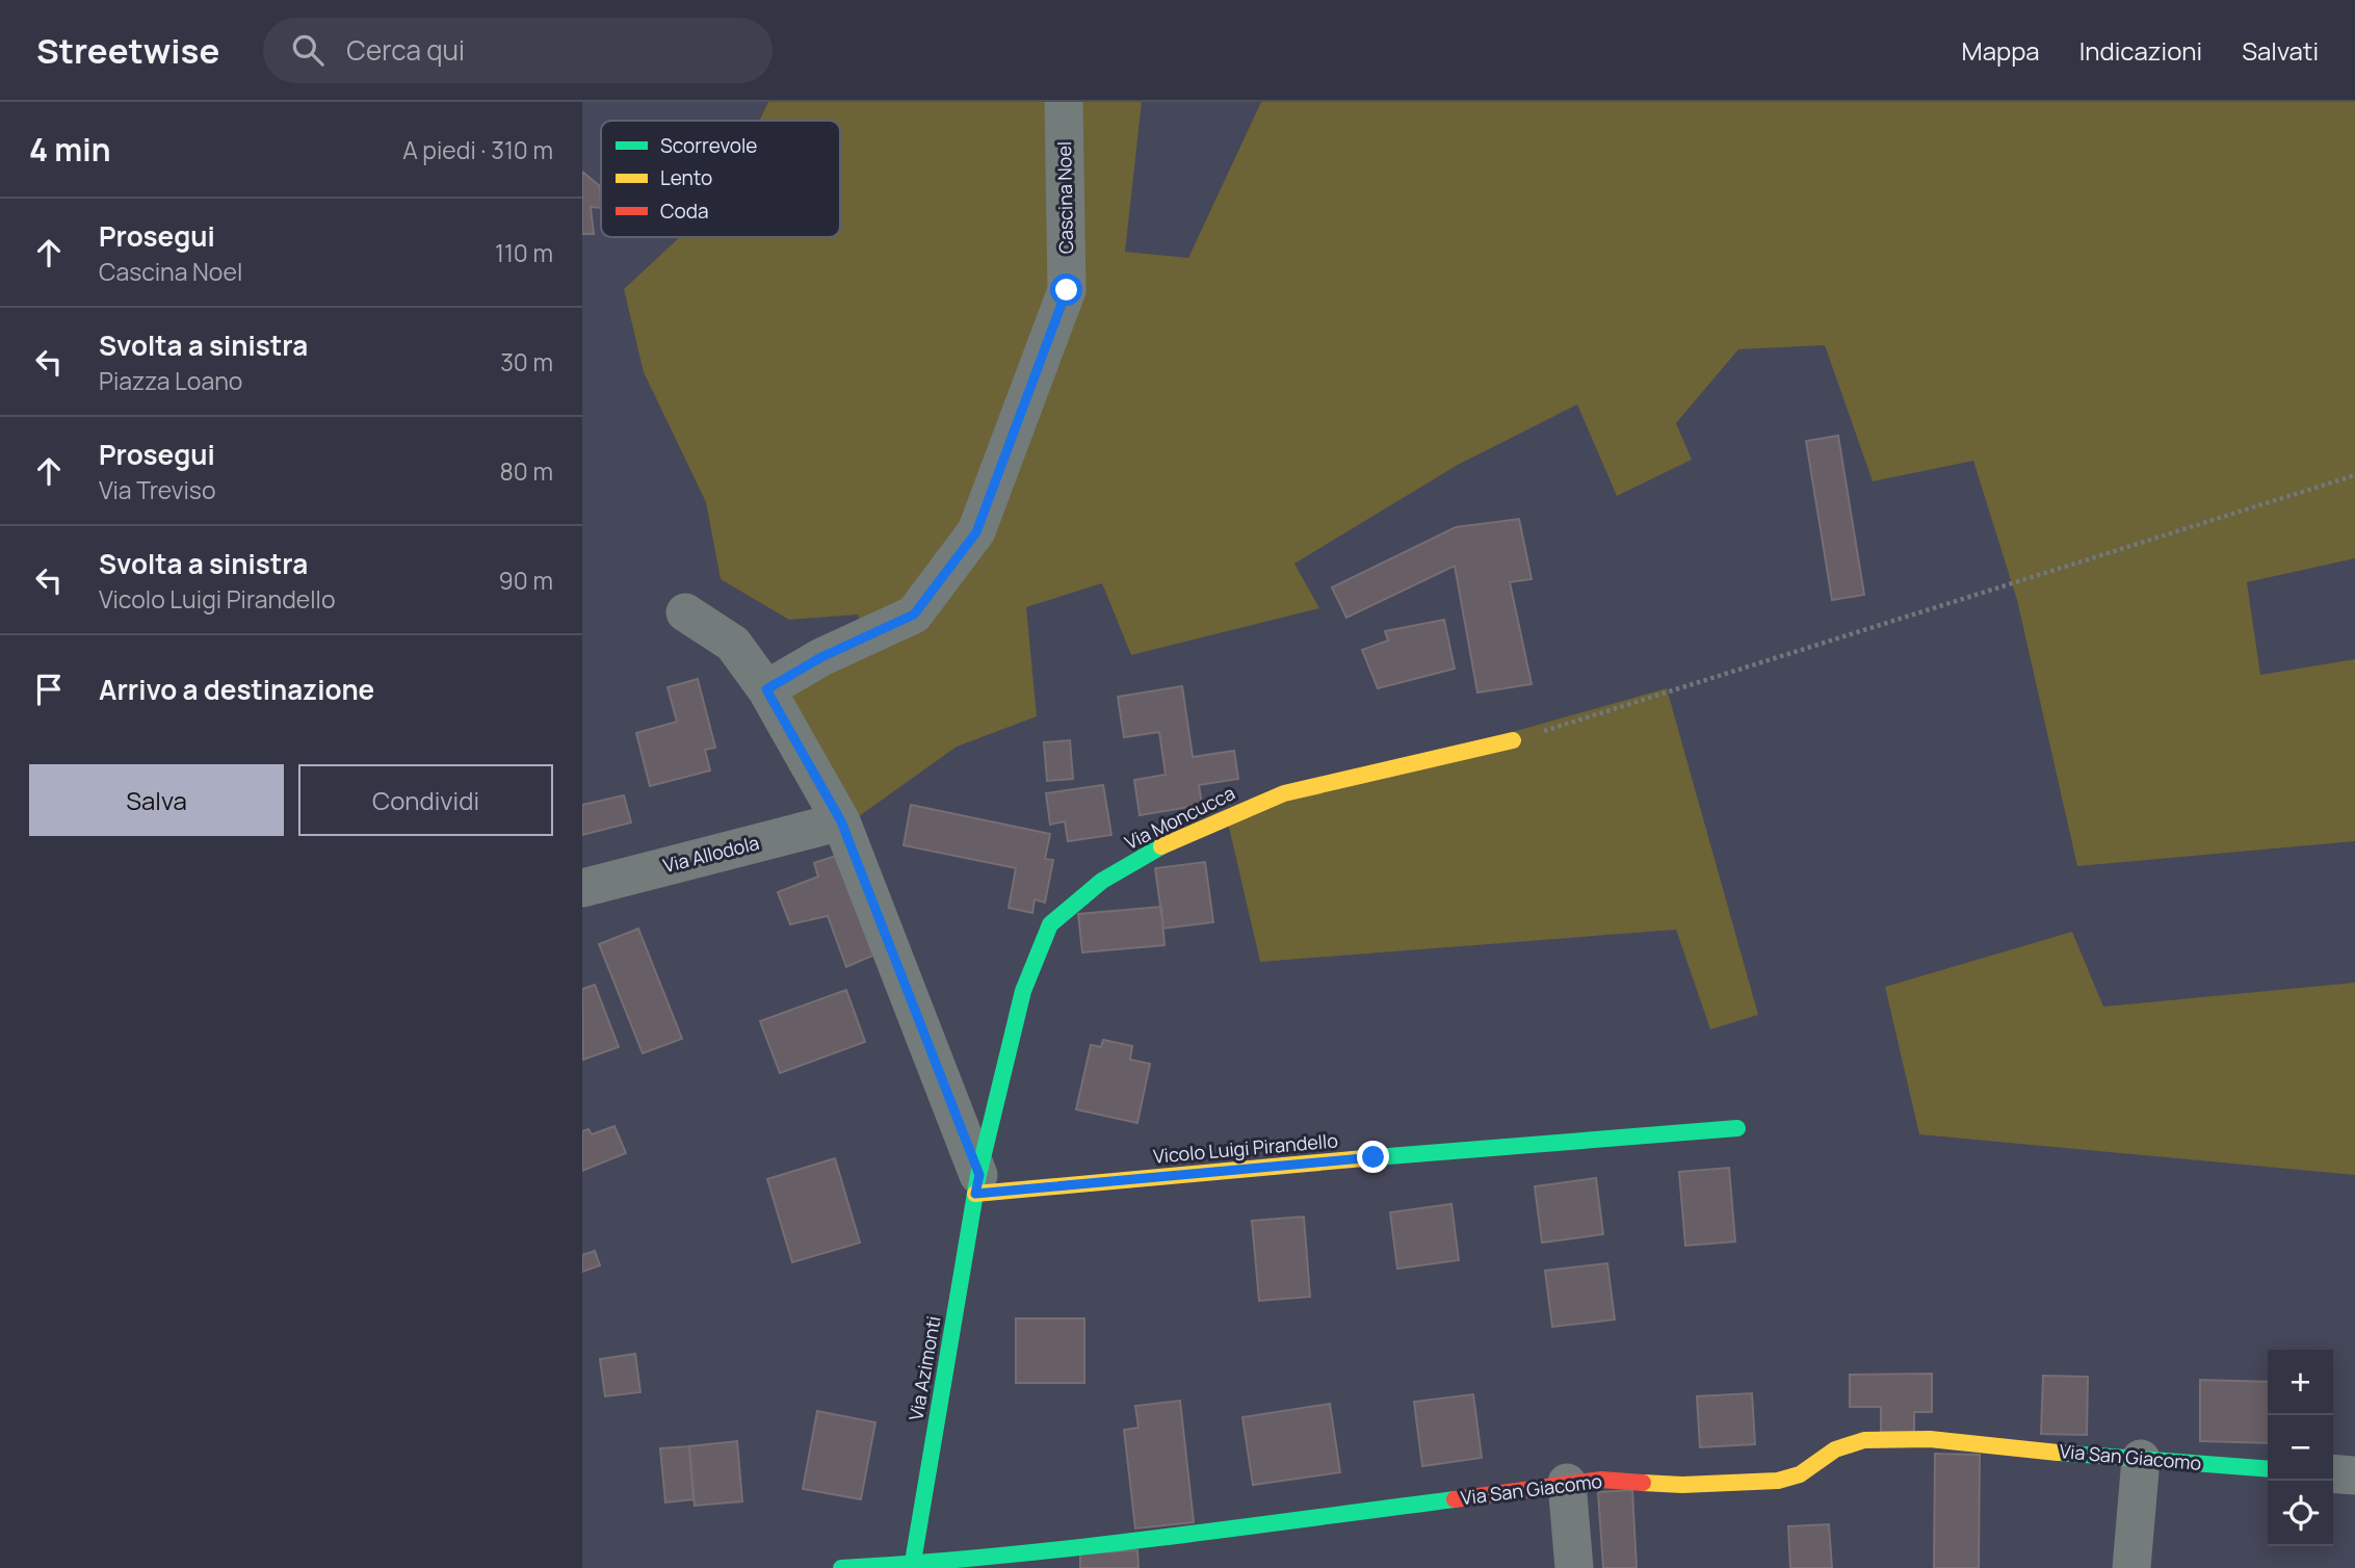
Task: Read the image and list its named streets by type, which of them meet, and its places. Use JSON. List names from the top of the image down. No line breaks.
{"streets":{"street":["Cascina Noel","Via Moncucca","Via Allodola","Vicolo Luigi Pirandello","Via Azimonti","Via San Giacomo"]},"crossings":[["Via Moncucca","Vicolo Luigi Pirandello"],["Via Moncucca","Via Azimonti"],["Vicolo Luigi Pirandello","Via Azimonti"],["Via Azimonti","Via San Giacomo"]],"legend":["Scorrevole","Lento","Coda"],"page":{"header":"Streetwise","search":"Cerca qui","nav":["Mappa","Indicazioni","Salvati"],"heading":["4 min","A piedi · 310 m"],"list":[["Prosegui","Cascina Noel","110 m"],["Svolta a sinistra","Piazza Loano","30 m"],["Prosegui","Via Treviso","80 m"],["Svolta a sinistra","Vicolo Luigi Pirandello","90 m"],"Arrivo a destinazione"],"buttons":["Salva","Condividi"],"map_buttons":["+","−"]}}
